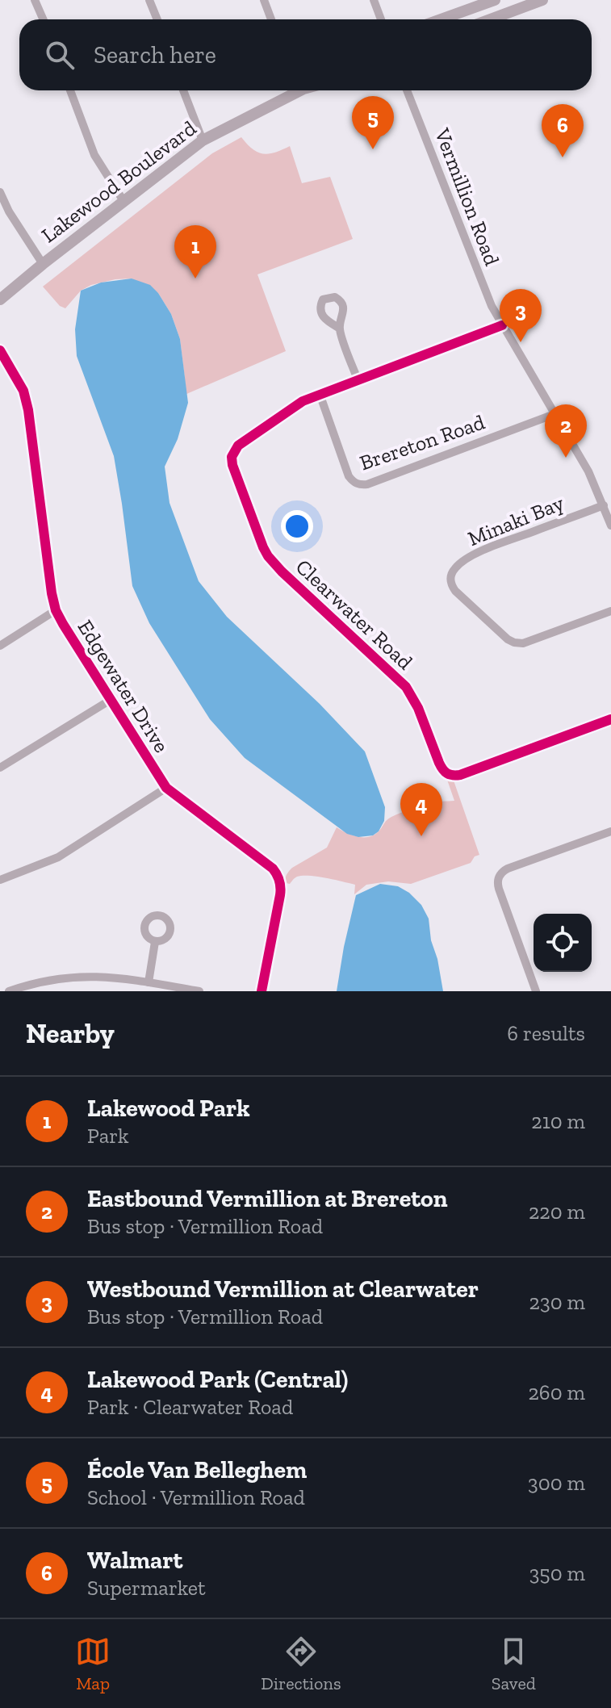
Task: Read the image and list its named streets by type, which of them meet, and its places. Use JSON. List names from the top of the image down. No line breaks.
{"streets":{"street":["Lakewood Boulevard","Vermillion Road","Brereton Road","Minaki Bay","Clearwater Road","Edgewater Drive"]},"crossings":[["Vermillion Road","Brereton Road"],["Vermillion Road","Minaki Bay"],["Vermillion Road","Clearwater Road"],["Brereton Road","Clearwater Road"]],"page":{"search":"Search here","pins":["5","6","1","3","2","4"],"heading":["Nearby","6 results"],"list":[{"mark":"1","name":"Lakewood Park","note":"Park","value":"210 m"},{"mark":"2","name":"Eastbound Vermillion at Brereton","note":"Bus stop · Vermillion Road","value":"220 m"},{"mark":"3","name":"Westbound Vermillion at Clearwater","note":"Bus stop · Vermillion Road","value":"230 m"},{"mark":"4","name":"Lakewood Park (Central)","note":"Park · Clearwater Road","value":"260 m"},{"mark":"5","name":"École Van Belleghem","note":"School · Vermillion Road","value":"300 m"},{"mark":"6","name":"Walmart","note":"Supermarket","value":"350 m"}],"nav":["Map","Directions","Saved"]}}
